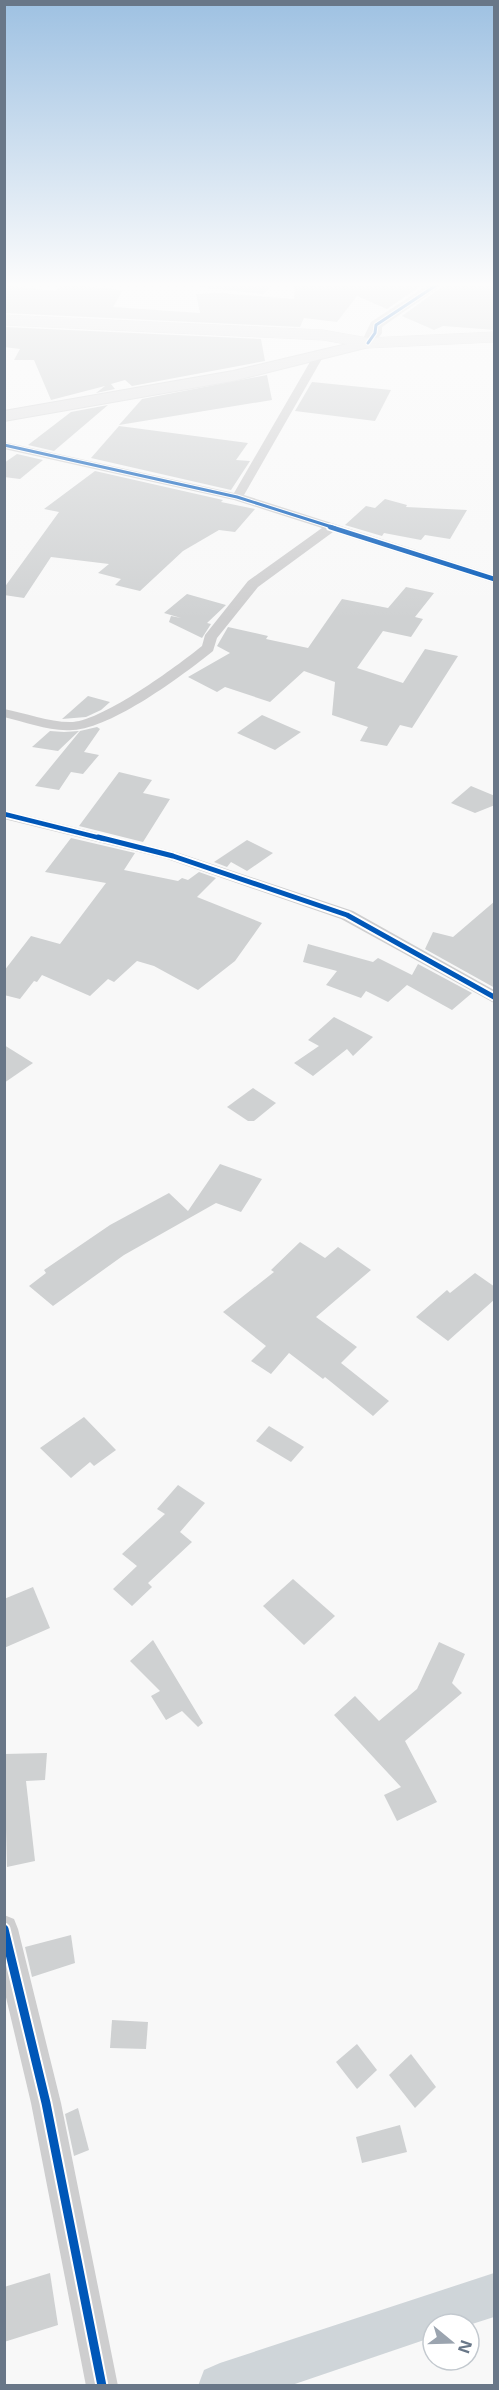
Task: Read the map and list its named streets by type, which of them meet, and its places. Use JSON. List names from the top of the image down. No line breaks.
{"north":"right"}
